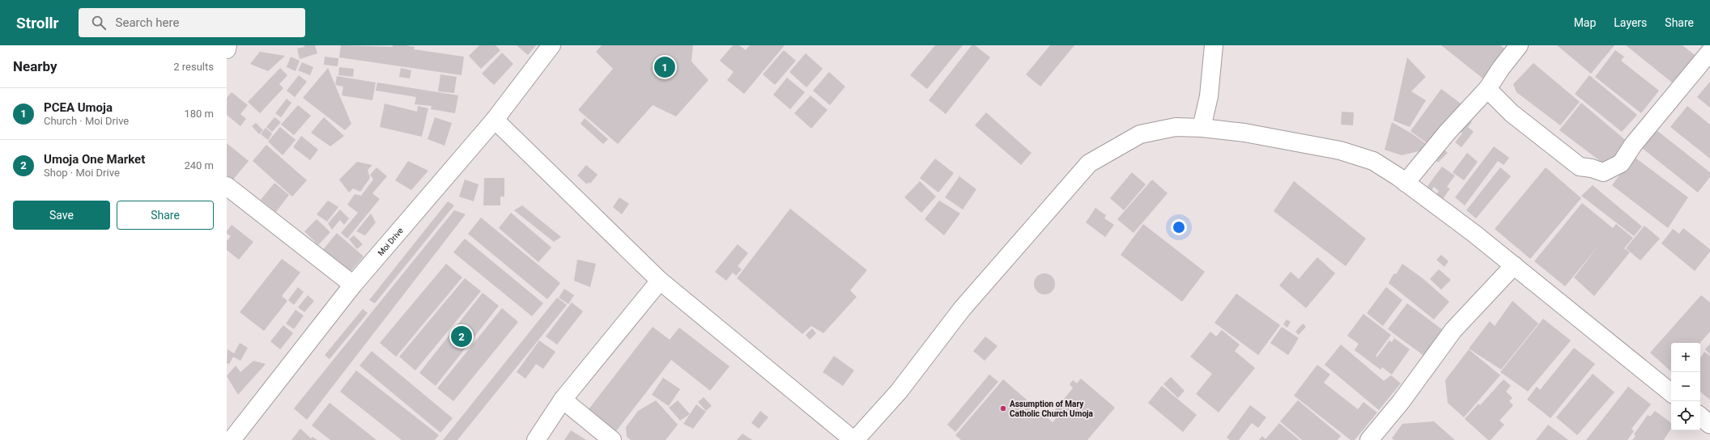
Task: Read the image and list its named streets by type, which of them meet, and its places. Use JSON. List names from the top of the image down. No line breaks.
{"streets":{"street":["Moi Drive"]},"places":["Assumption of Mary Catholic Church Umoja"],"page":{"header":"Strollr","search":"Search here","nav":["Map","Layers","Share"],"heading":["Nearby","2 results"],"pins":["1","2"],"list":[{"mark":"1","name":"PCEA Umoja","note":"Church · Moi Drive","value":"180 m"},{"mark":"2","name":"Umoja One Market","note":"Shop · Moi Drive","value":"240 m"}],"buttons":["Save","Share"],"map_buttons":["+","−"]}}
